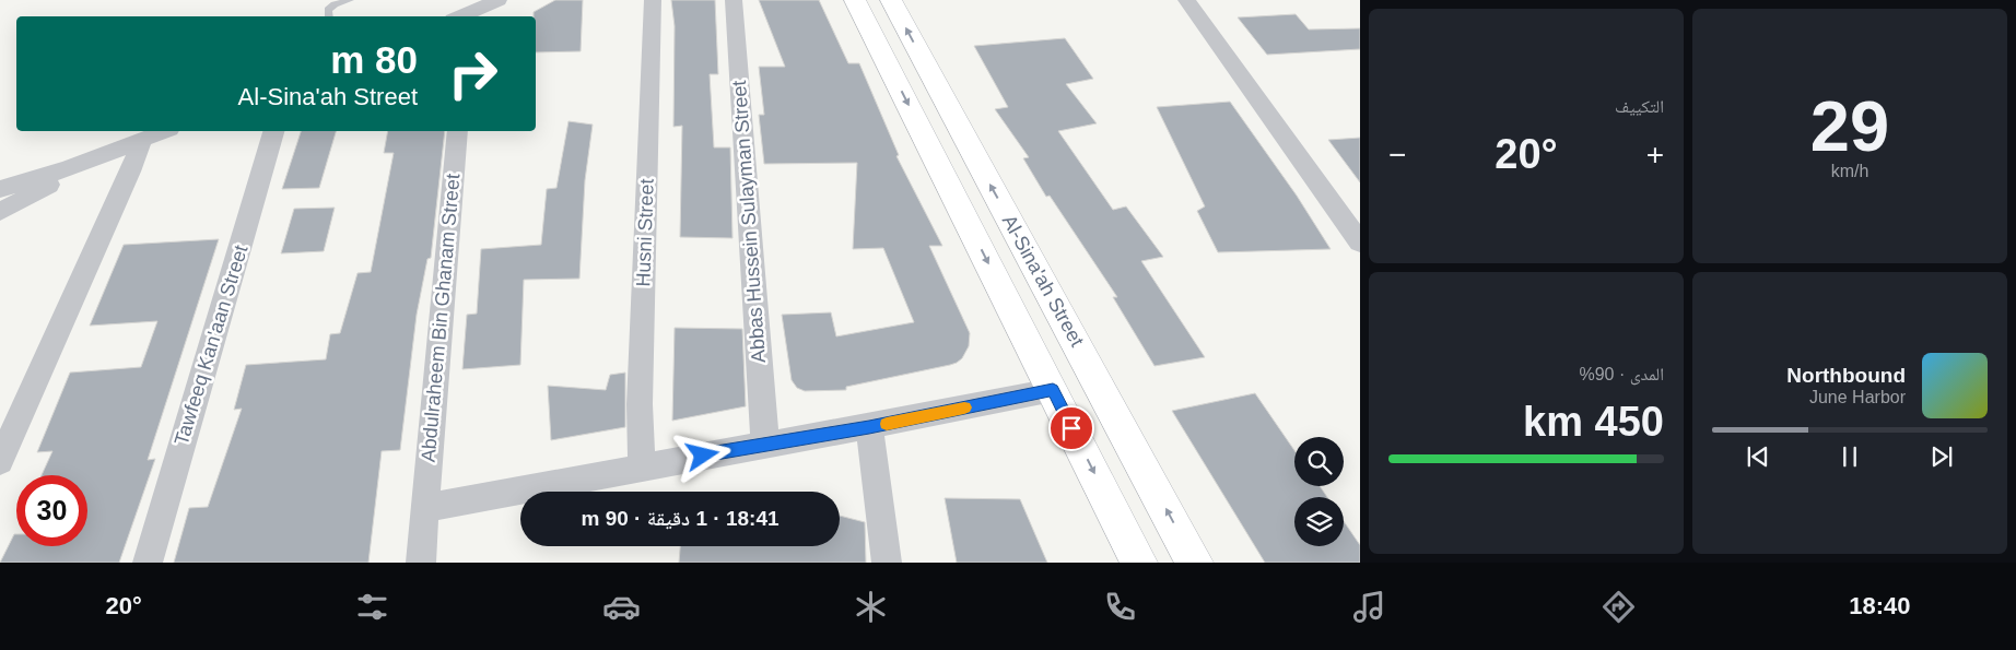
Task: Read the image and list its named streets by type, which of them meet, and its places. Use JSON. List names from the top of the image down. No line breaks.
{"streets":{"main road":["Al-Sina'ah Street"],"street":["Abbas Hussein Sulayman Street","Husni Street","Abdulraheem Bin Ghanam Street","Tawfeeq Kan'aan Street"]},"page":{"tile":[["29","km/h"],"التكييف",["المدى · 90%","450 km"]],"turn":["80 m","Al-Sina'ah Street"],"heat":["−","20°","+"],"song":["Northbound","June Harbor"],"limit":"30","trip":"18:41 · 1 دقيقة · 90 m","tabs":["18:40","20°"]}}
